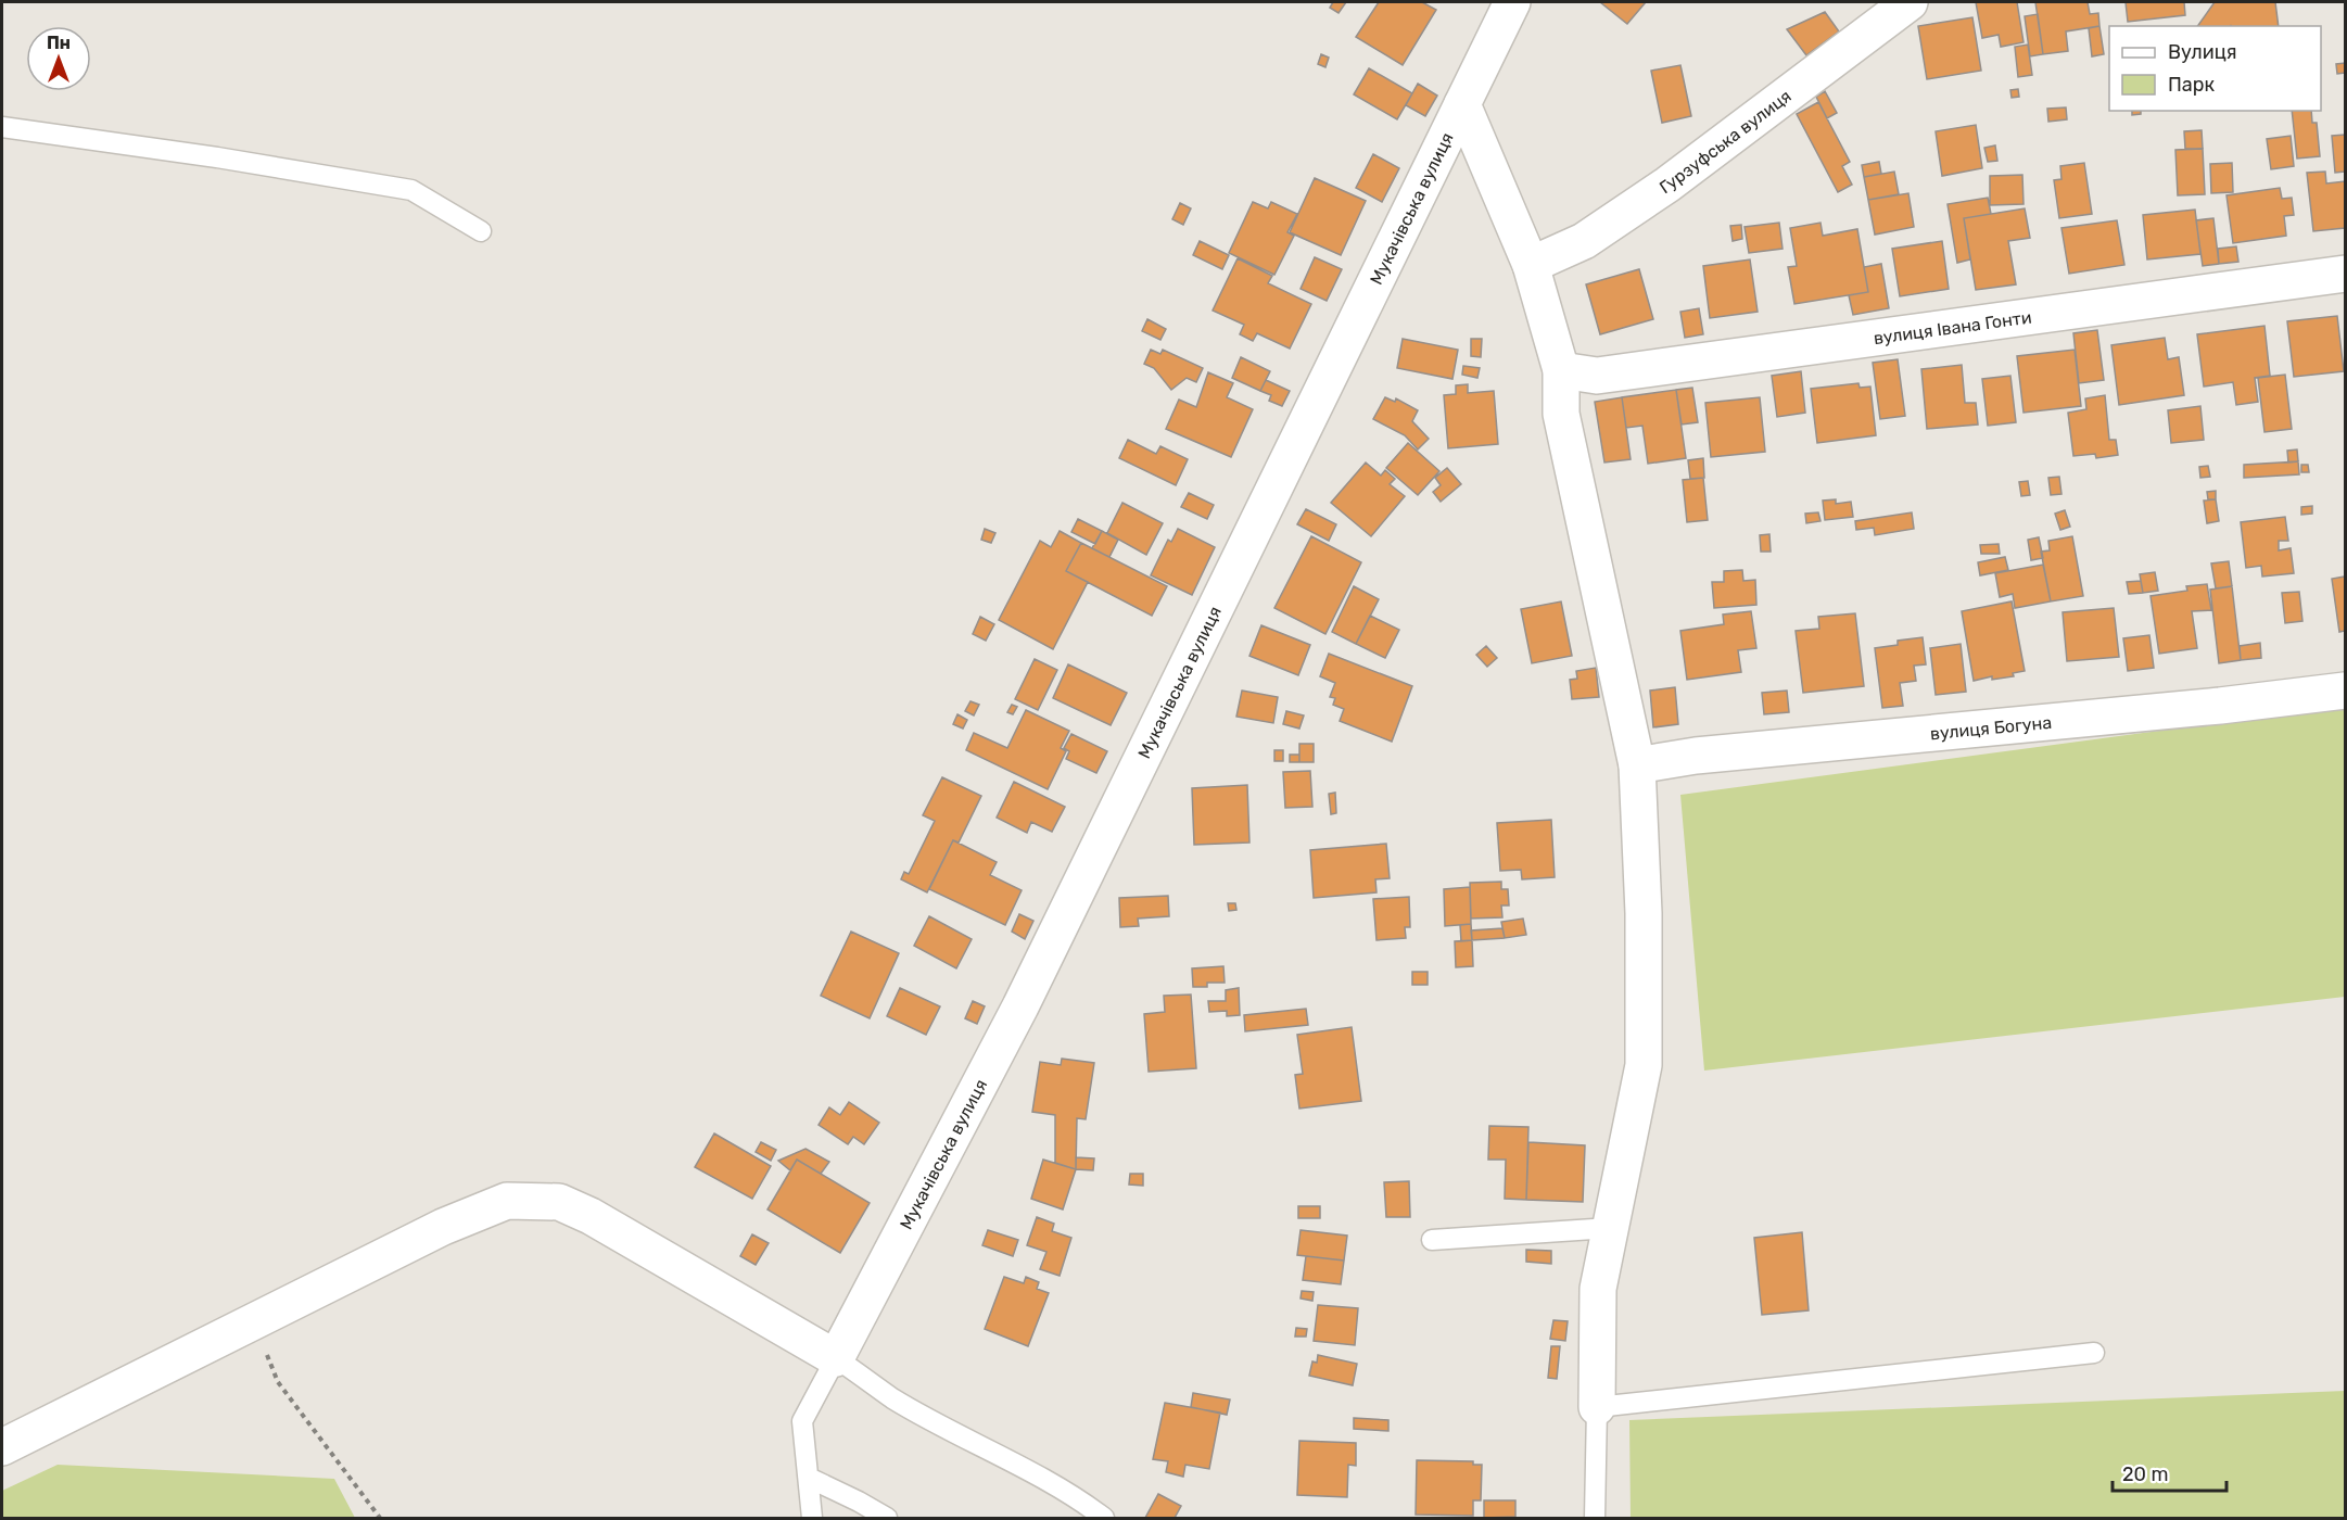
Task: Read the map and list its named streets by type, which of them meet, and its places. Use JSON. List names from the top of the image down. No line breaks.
{"streets":{"street":["Гурзуфська вулиця","Мукачівська вулиця","вулиця Івана Гонти","вулиця Богуна"]},"legend":["Вулиця","Парк"],"scale_bar":"20 m","north":"top"}
